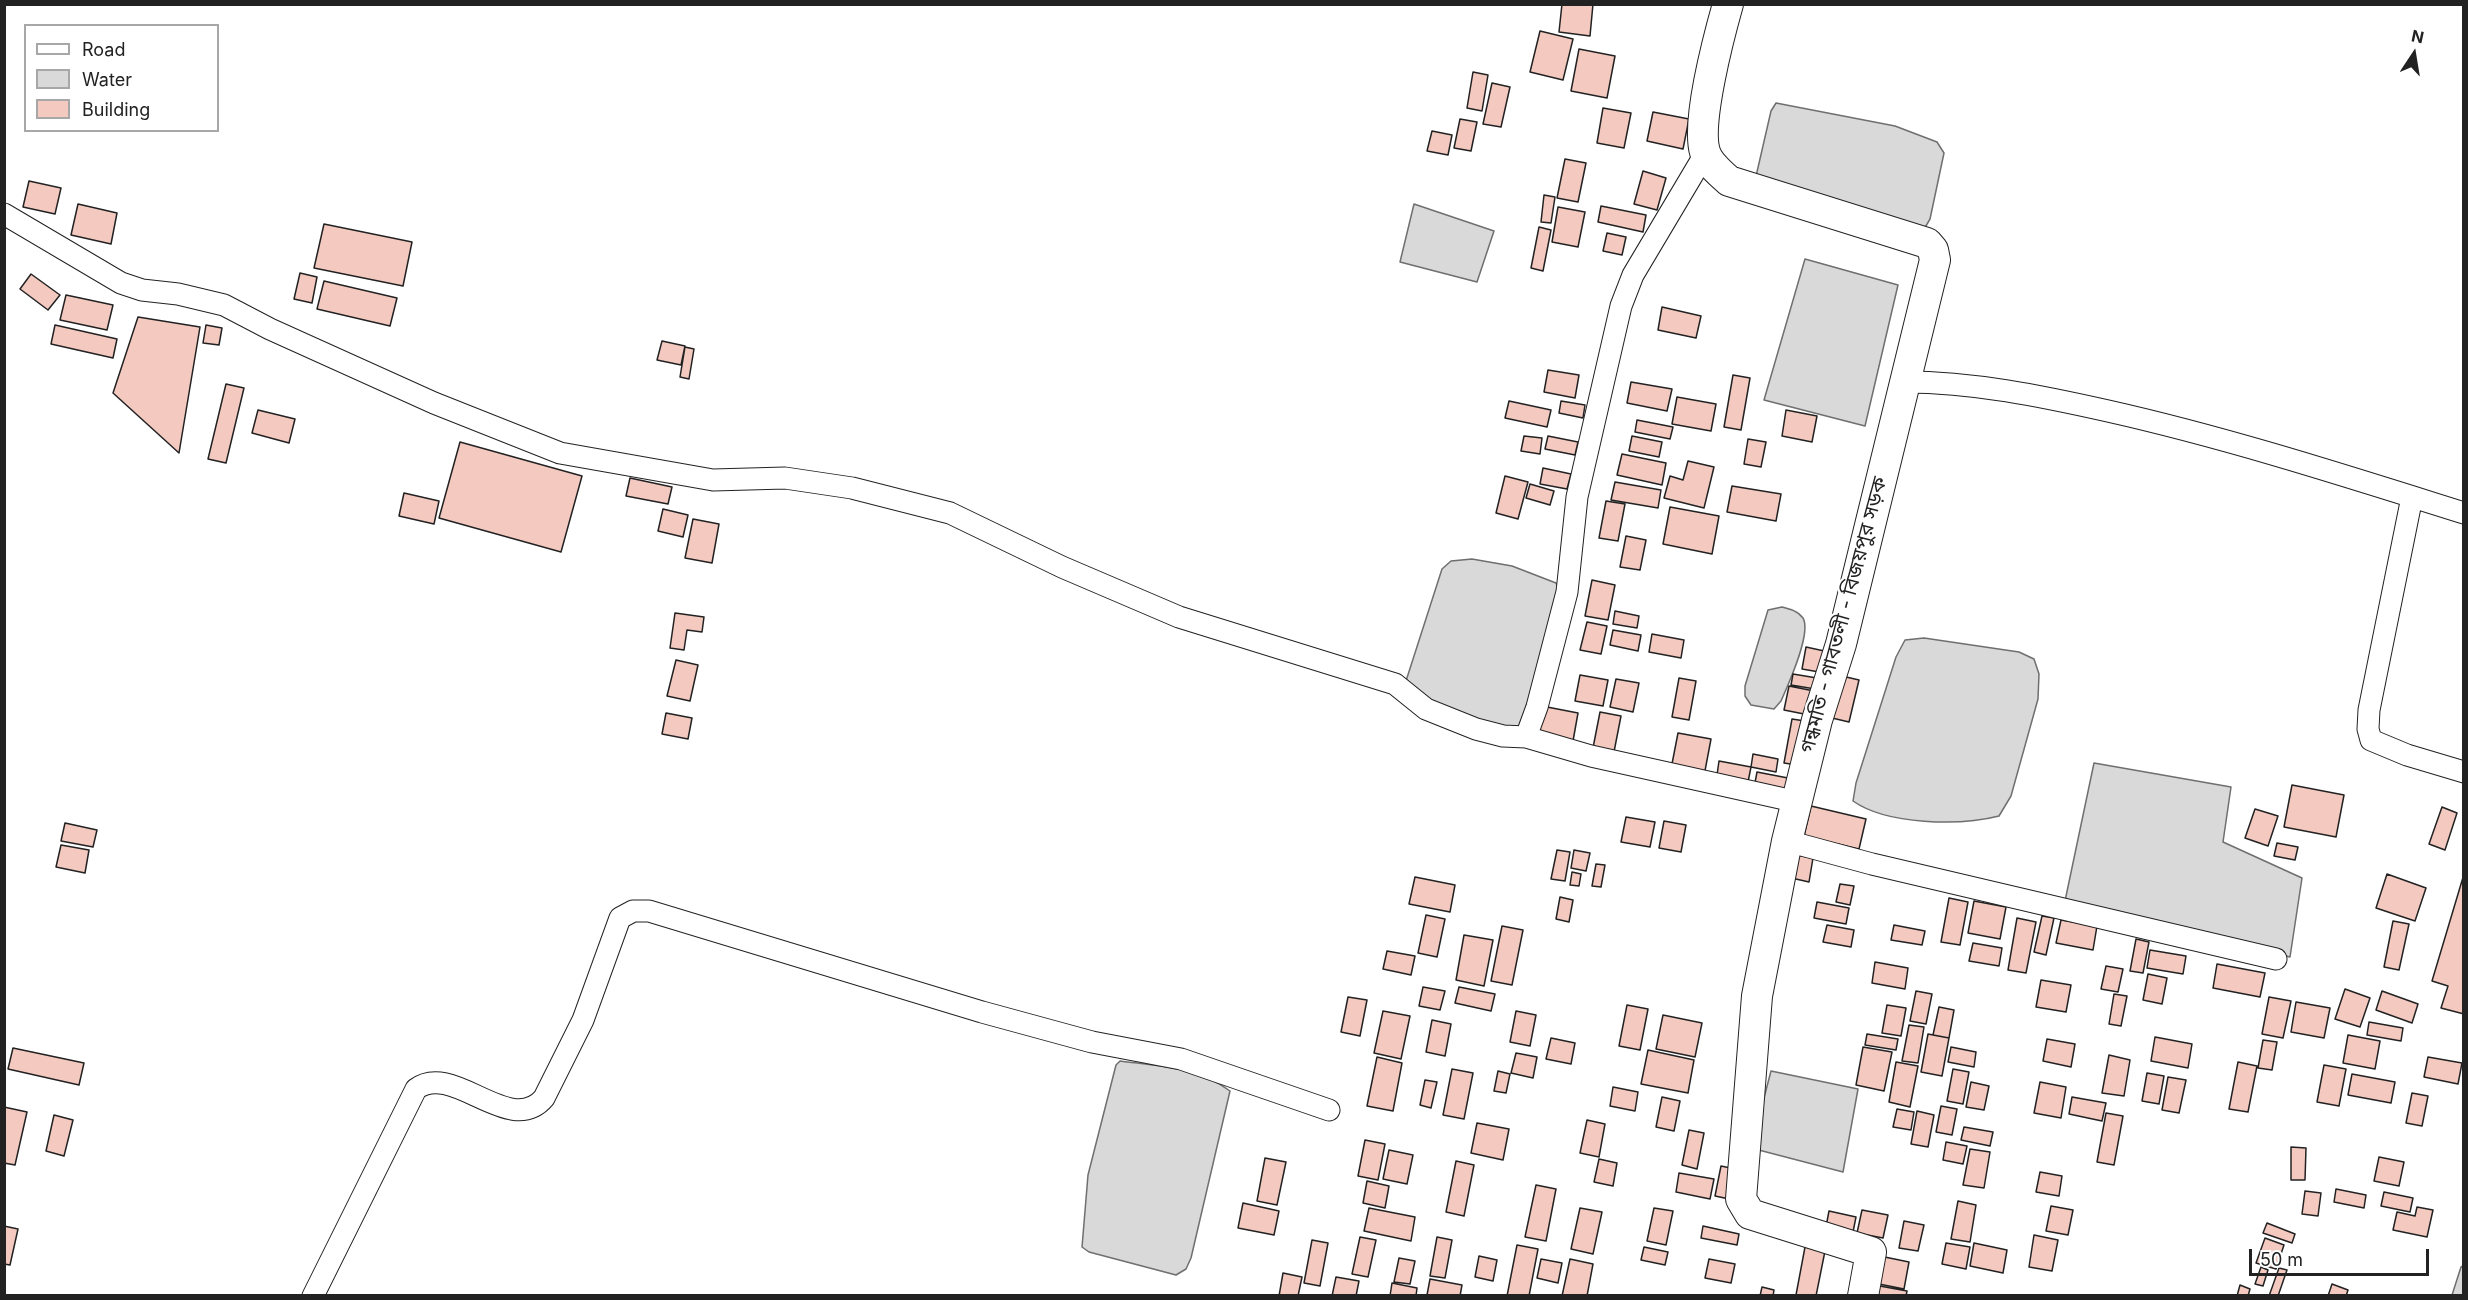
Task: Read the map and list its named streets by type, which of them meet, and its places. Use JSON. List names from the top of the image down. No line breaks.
{"streets":{"main road":["গন্ধমতি - গাবতলী - বিজয়পুর সড়ক"]},"legend":["Road","Water","Building"],"scale_bar":"50 m","north":"top"}
